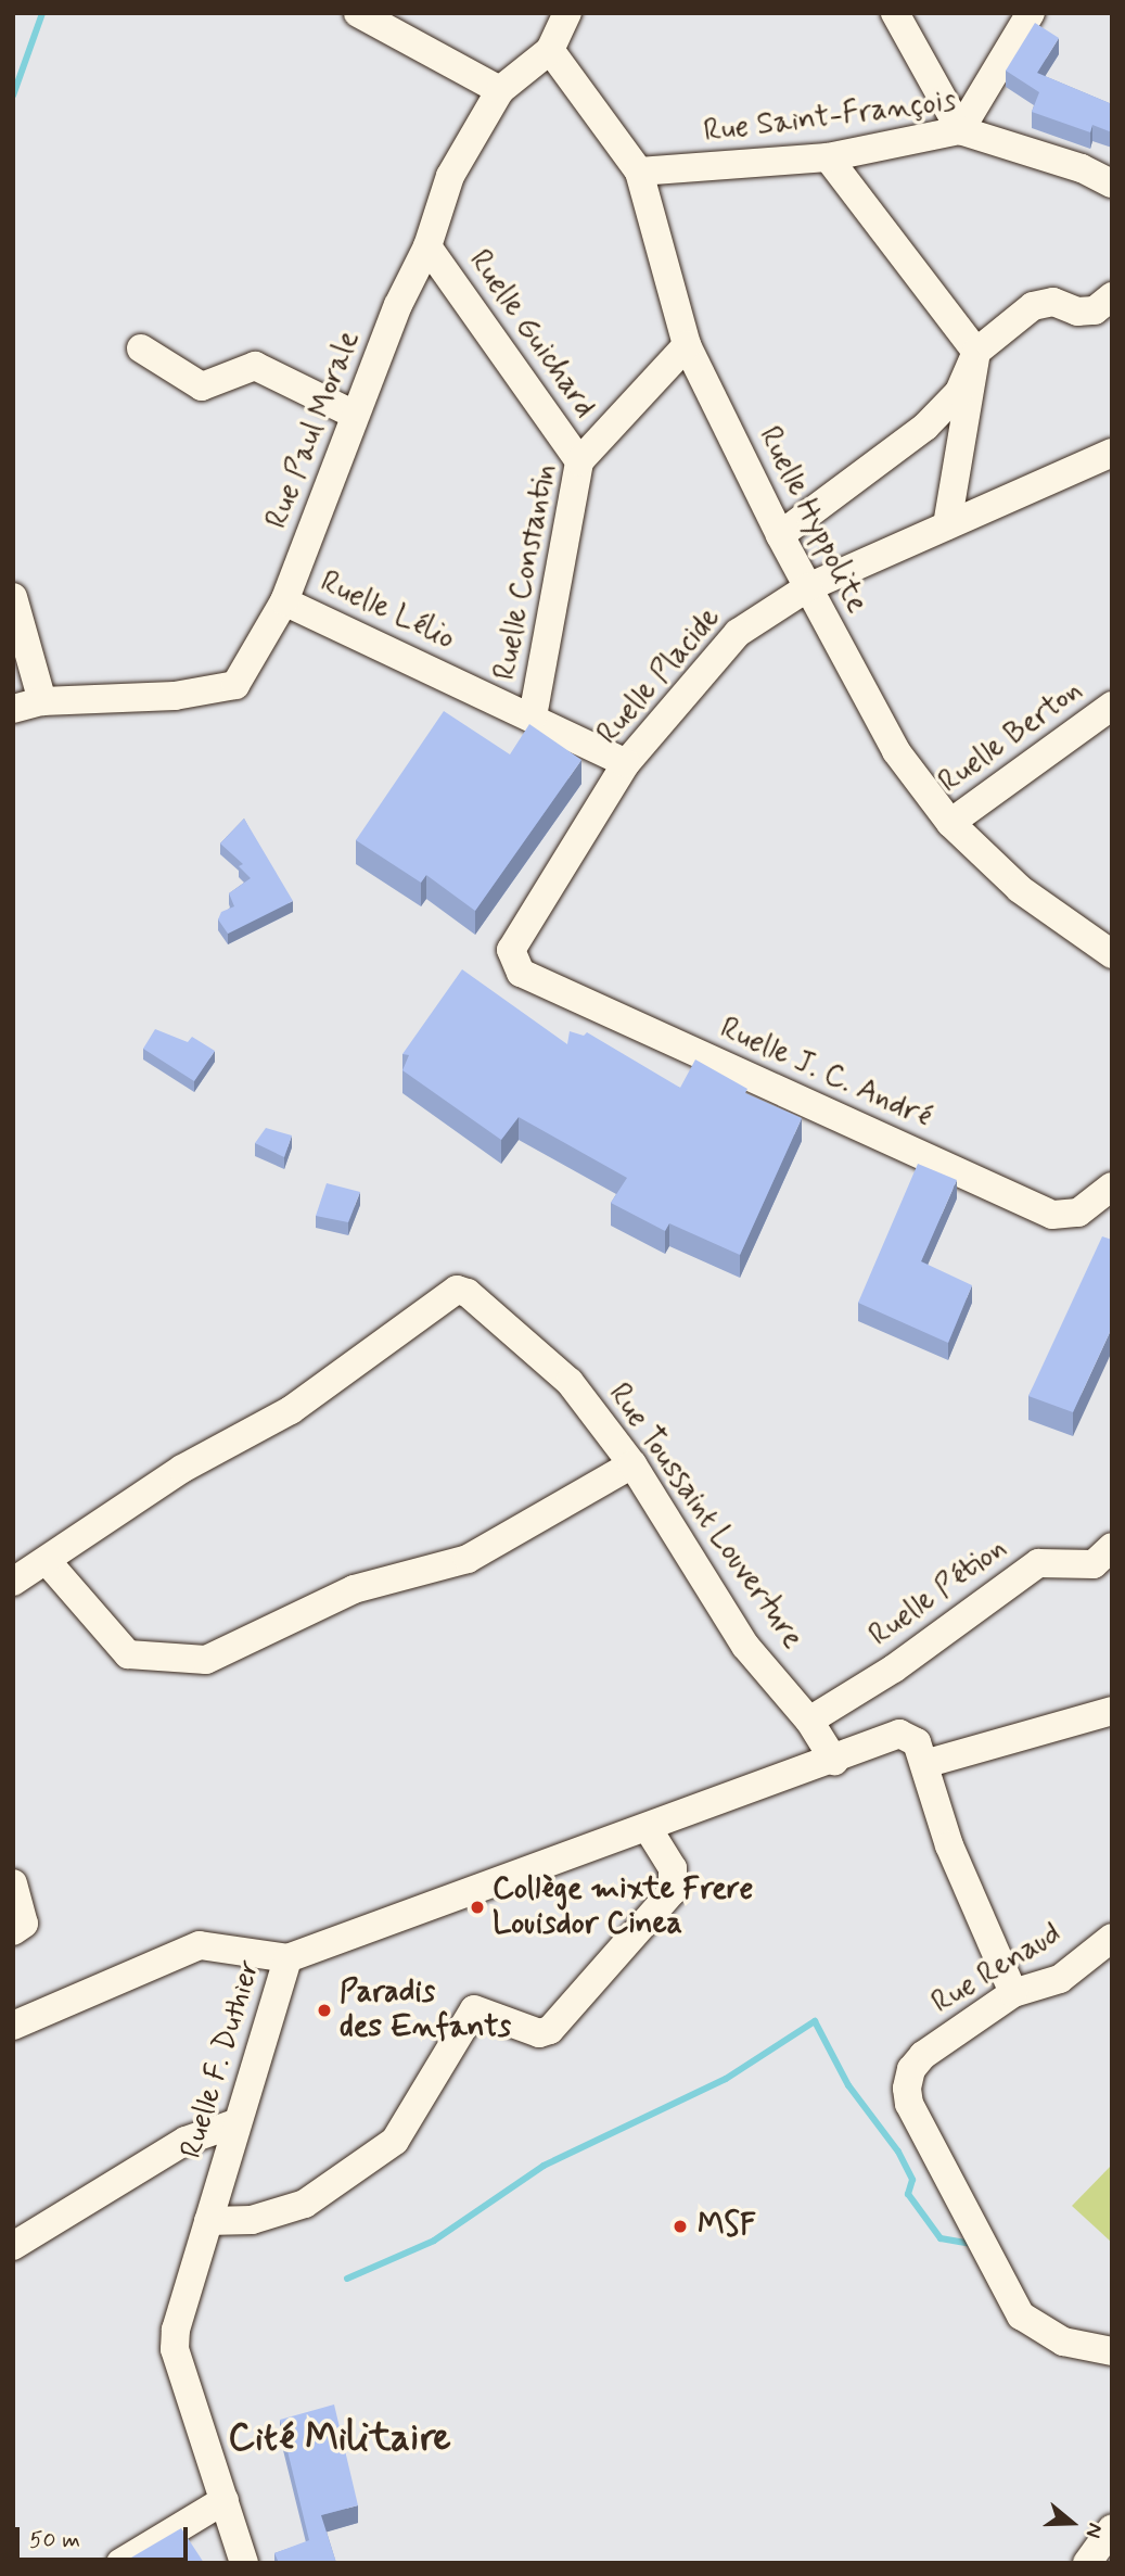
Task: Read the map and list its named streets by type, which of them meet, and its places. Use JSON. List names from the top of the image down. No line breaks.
{"streets":{"street":["Rue Saint-François","Ruelle Guichard","Rue Paul Morale","Ruelle Hyppolite","Ruelle Constantin","Ruelle Lélio","Ruelle Placide","Ruelle Berton","Ruelle J. C. André","Rue Toussaint Louverture","Ruelle Pétion","Rue Renaud","Ruelle F. Duthier"]},"crossings":[["Rue Saint-François","Ruelle Hyppolite"],["Ruelle Guichard","Rue Paul Morale"],["Ruelle Guichard","Ruelle Constantin"],["Rue Paul Morale","Ruelle Hyppolite"],["Rue Paul Morale","Ruelle Lélio"],["Ruelle Hyppolite","Ruelle Constantin"],["Ruelle Hyppolite","Ruelle Placide"],["Ruelle Hyppolite","Ruelle Berton"],["Ruelle Constantin","Ruelle Lélio"],["Ruelle Lélio","Ruelle Placide"],["Ruelle Placide","Ruelle J. C. André"],["Rue Toussaint Louverture","Ruelle Pétion"],["Rue Toussaint Louverture","Ruelle F. Duthier"],["Rue Renaud","Ruelle F. Duthier"]],"districts":["Cité Militaire"],"places":["Collège mixte Frere Louisdor Cinea","Paradis des Enfants","MSF"],"scale_bar":"50 m","north":"right"}
